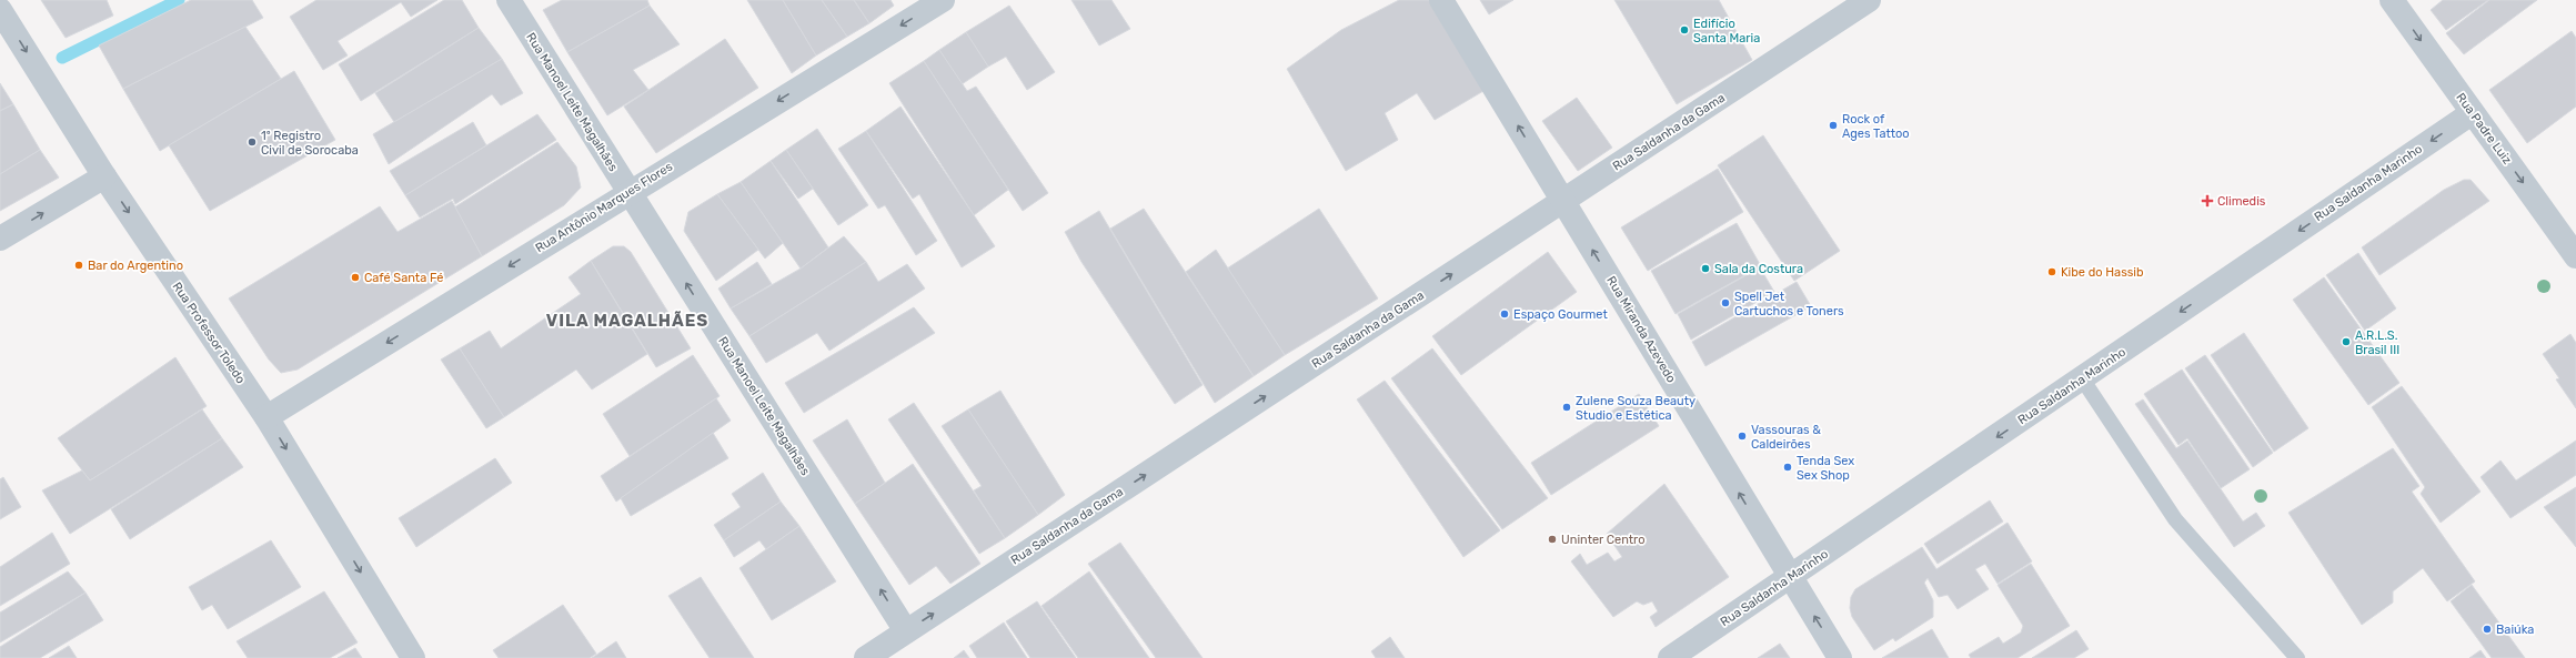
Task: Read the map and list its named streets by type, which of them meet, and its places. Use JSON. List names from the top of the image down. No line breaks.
{"streets":{"street":["Rua Manoel Leite Magalhães","Rua Padre Luiz","Rua Saldanha da Gama","Rua Saldanha Marinho","Rua Antônio Marques Flores","Rua Miranda Azevedo","Rua Professor Toledo"]},"crossings":[["Rua Manoel Leite Magalhães","Rua Saldanha da Gama"],["Rua Manoel Leite Magalhães","Rua Antônio Marques Flores"],["Rua Padre Luiz","Rua Saldanha Marinho"],["Rua Saldanha da Gama","Rua Miranda Azevedo"],["Rua Saldanha Marinho","Rua Miranda Azevedo"],["Rua Antônio Marques Flores","Rua Professor Toledo"]],"one_way":["Rua Manoel Leite Magalhães","Rua Padre Luiz","Rua Saldanha da Gama","Rua Saldanha Marinho","Rua Antônio Marques Flores","Rua Miranda Azevedo","Rua Professor Toledo"],"districts":["VILA MAGALHÃES"],"places":{"other":["Edifício Santa Maria","Rock of Ages Tattoo","1º Registro Civil de Sorocaba","Bar do Argentino","Sala da Costura","Kibe do Hassib","Café Santa Fé","Spell Jet Cartuchos e Toners","Espaço Gourmet","A.R.L.S. Brasil III","Zulene Souza Beauty Studio e Estética","Vassouras & Caldeirões","Tenda Sex Sex Shop","Uninter Centro","Baiúka"],"health":["Climedis"]}}
